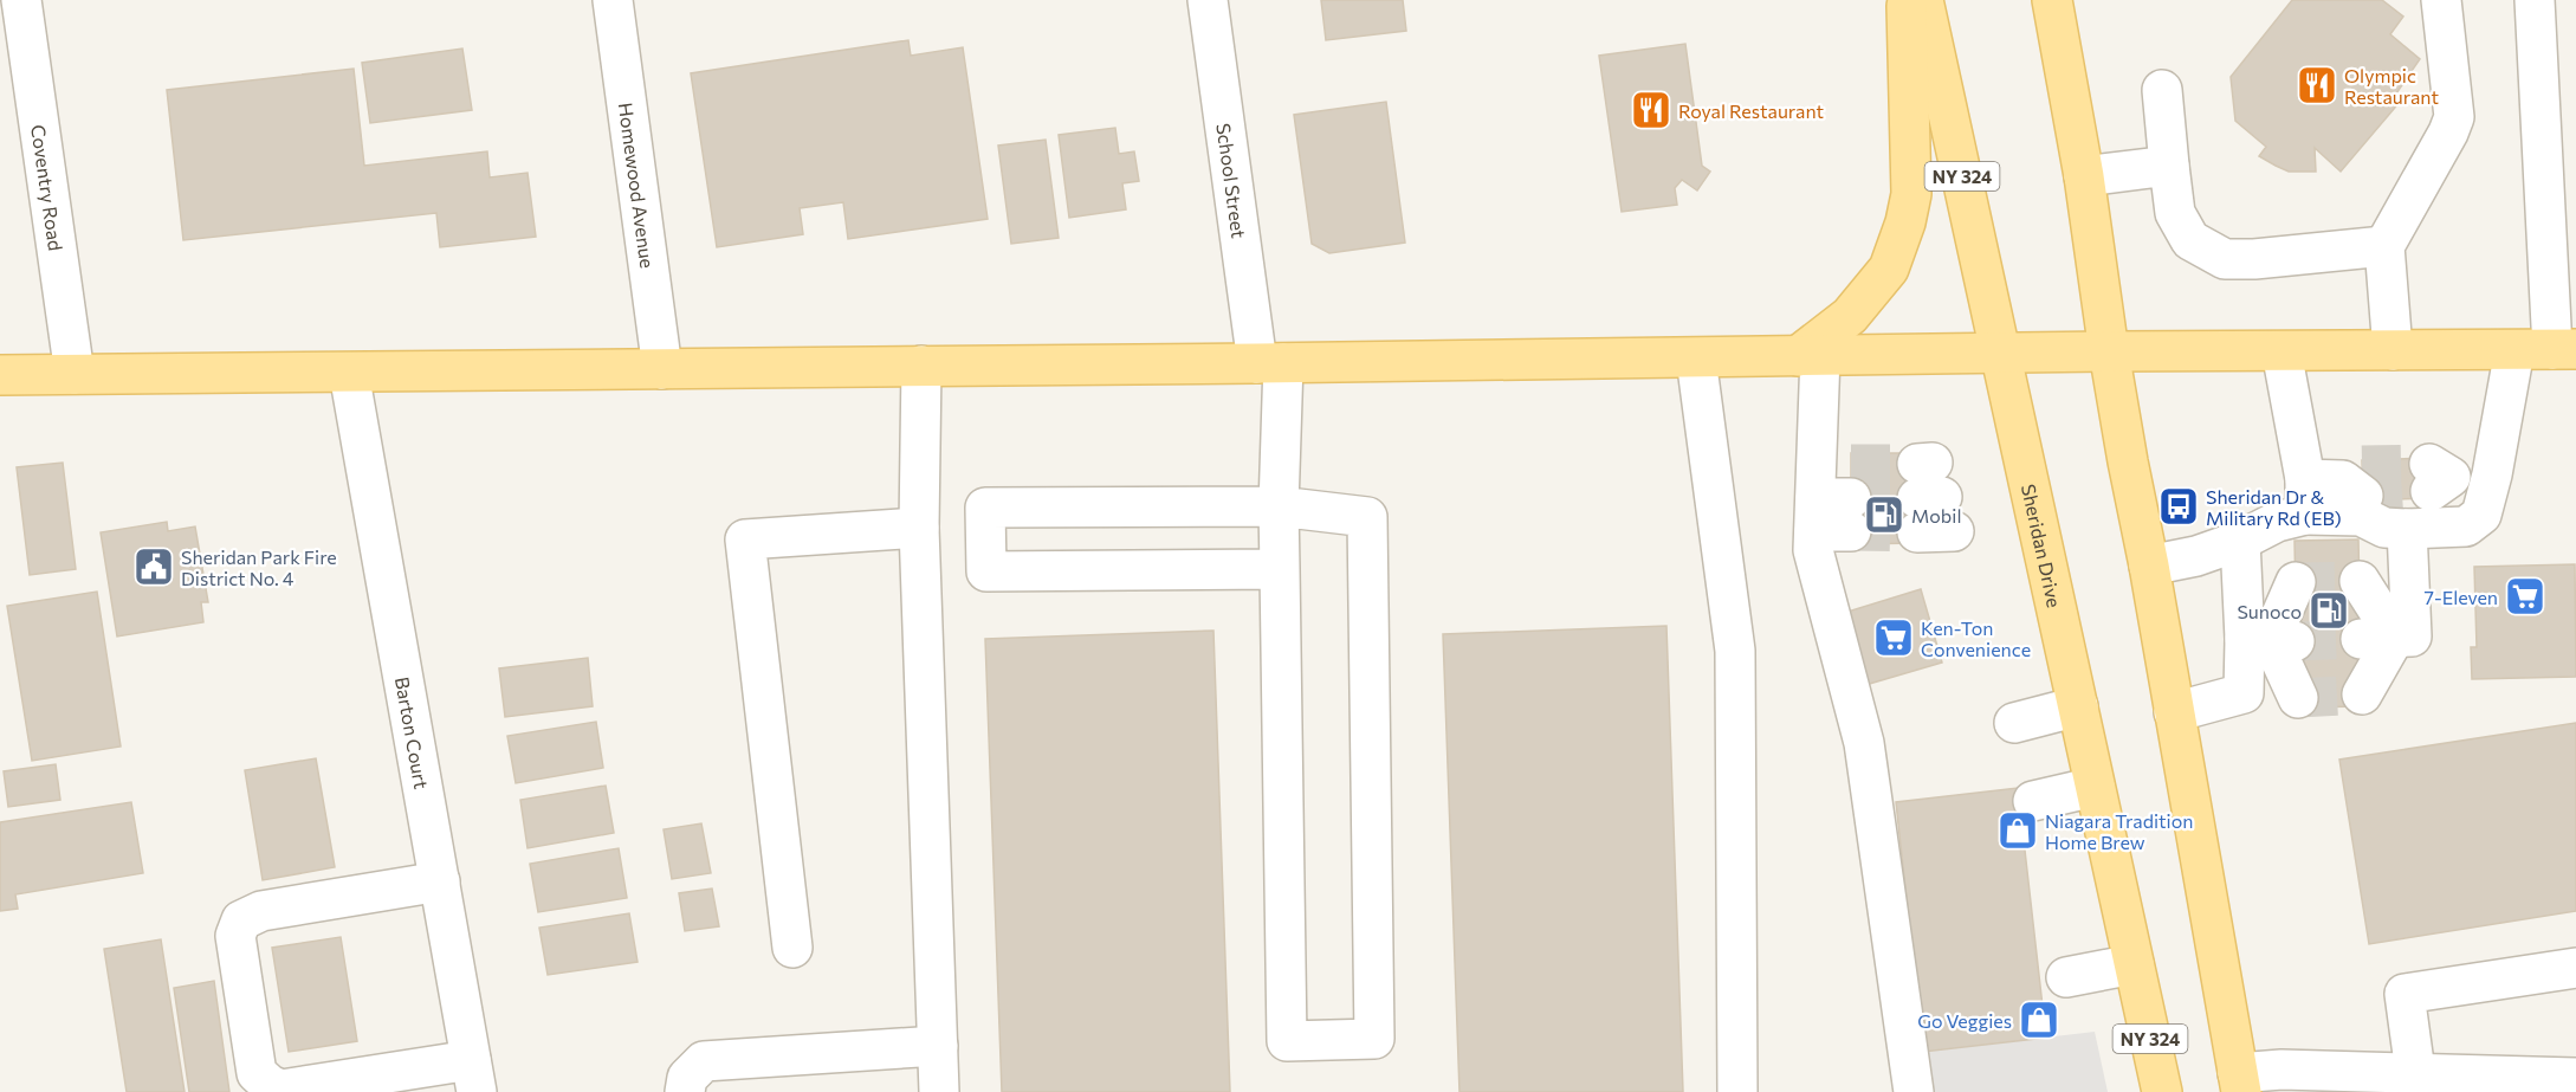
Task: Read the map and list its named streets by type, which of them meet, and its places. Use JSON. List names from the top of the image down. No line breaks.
{"streets":{"main road":["NY 324","Sheridan Drive"],"street":["School Street","Homewood Avenue","Coventry Road","Barton Court"]},"places":{"restaurant":["Olympic Restaurant","Royal Restaurant"],"bus stop":["Sheridan Dr & Military Rd (EB)"],"fuel station":["Mobil","Sunoco"],"public building":["Sheridan Park Fire District No. 4"],"supermarket":["7-Eleven","Ken-Ton Convenience"],"shop":["Niagara Tradition Home Brew","Go Veggies"]}}
